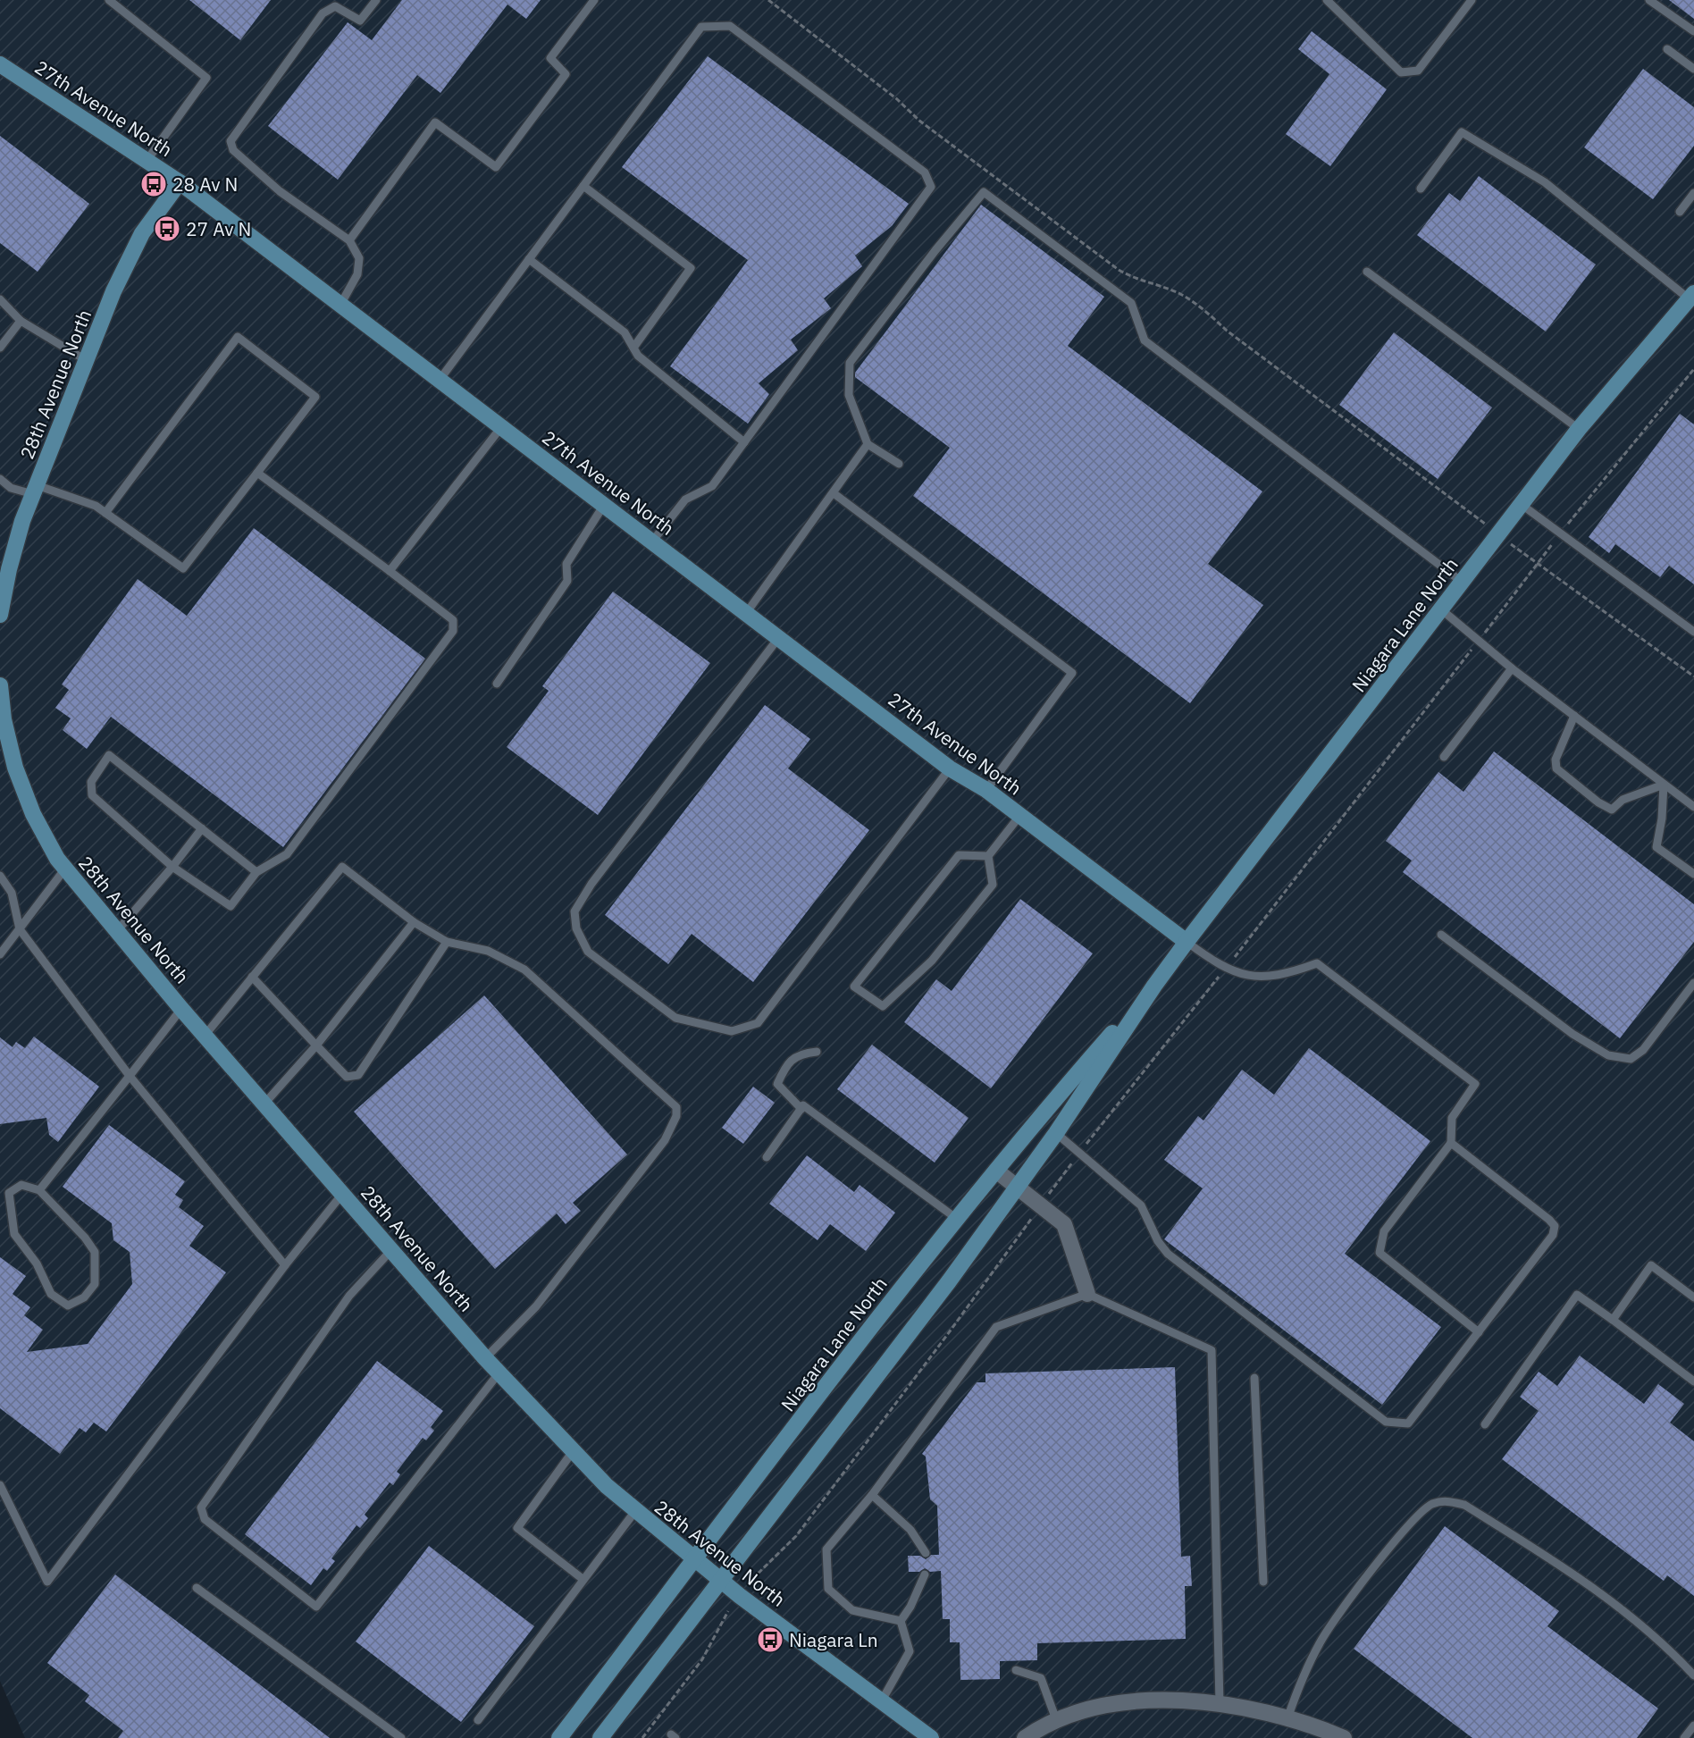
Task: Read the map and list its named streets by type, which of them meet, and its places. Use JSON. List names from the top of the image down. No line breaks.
{"streets":{"street":["27th Avenue North","28th Avenue North","Niagara Lane North"]},"crossings":[["27th Avenue North","28th Avenue North"],["27th Avenue North","Niagara Lane North"],["28th Avenue North","Niagara Lane North"]],"places":{"bus stop":["28 Av N","27 Av N","Niagara Ln"]}}
